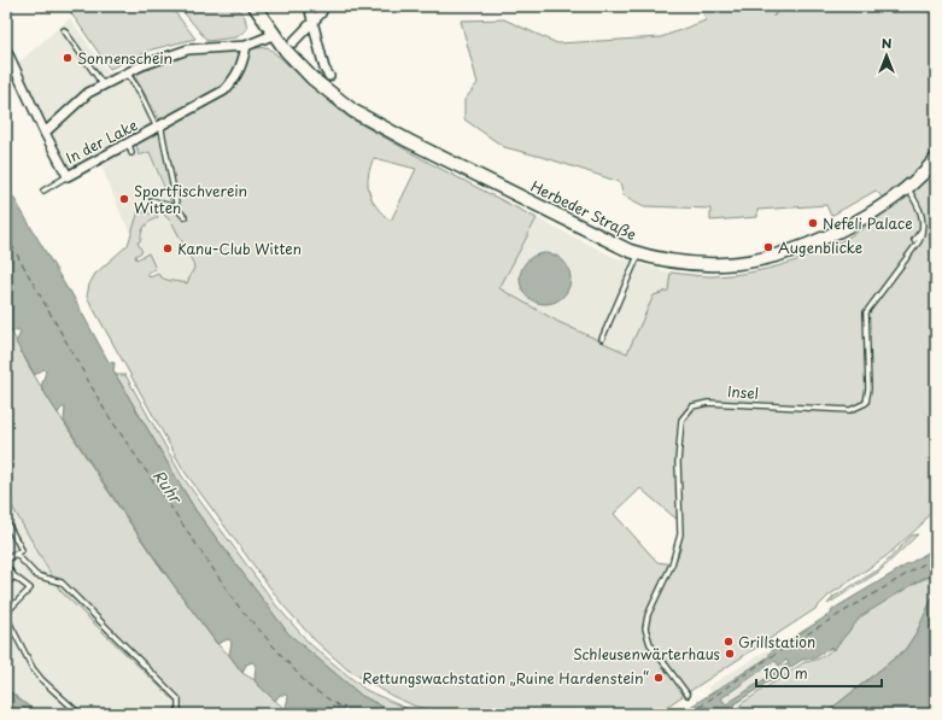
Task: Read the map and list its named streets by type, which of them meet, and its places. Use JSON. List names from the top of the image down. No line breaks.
{"streets":{"main road":["Herbeder Straße"],"street":["In der Lake"],"lane":["Insel"]},"water":["Ruhr"],"places":["Sonnenschein","Sportfischverein Witten","Nefeli Palace","Augenblicke","Kanu-Club Witten","Grillstation","Schleusenwärterhaus","Rettungswachstation „Ruine Hardenstein“"],"scale_bar":"100 m","north":"top"}
